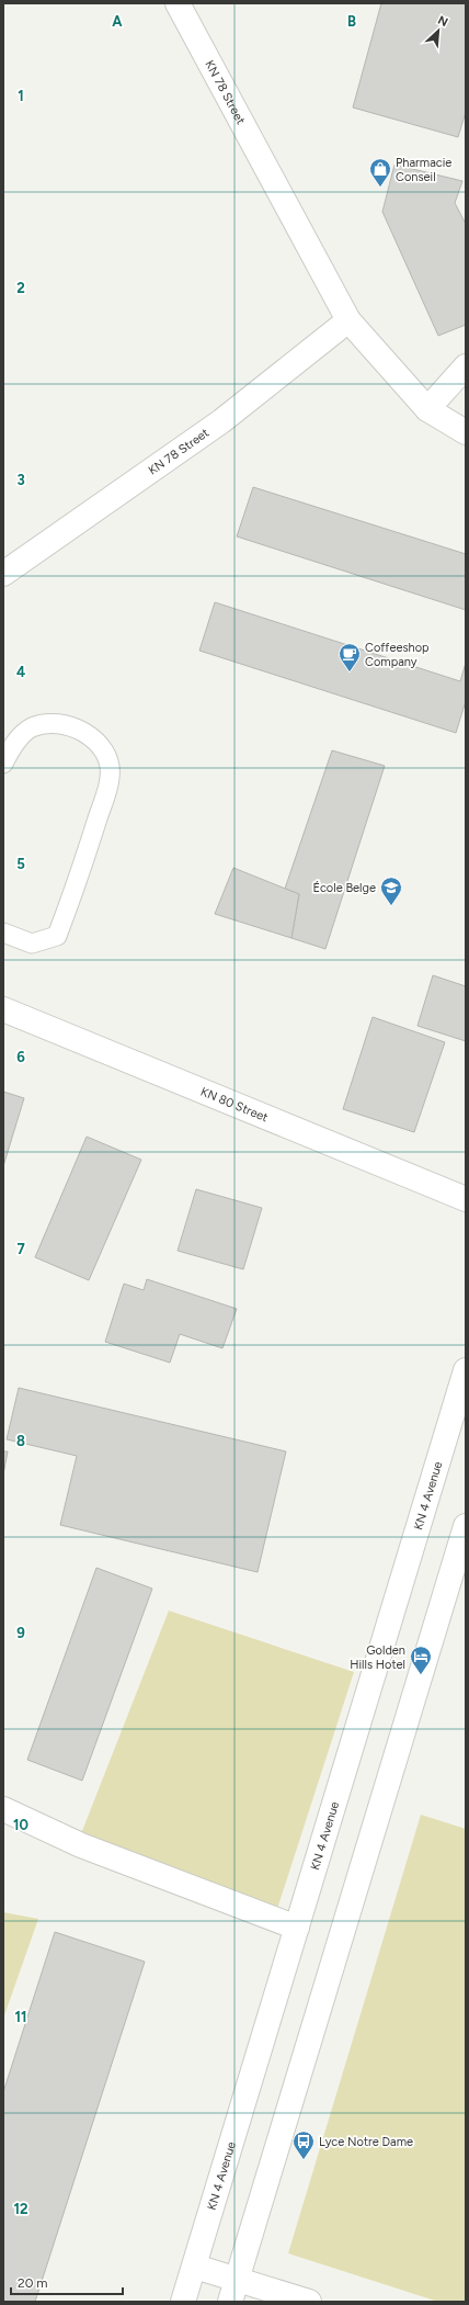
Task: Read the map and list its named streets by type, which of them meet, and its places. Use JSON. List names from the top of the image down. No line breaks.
{"streets":{"street":["KN 78 Street","KN 80 Street","KN 4 Avenue"]},"places":{"shop":["Pharmacie Conseil"],"cafe":["Coffeeshop Company"],"school or university":["École Belge"],"hotel":["Golden Hills Hotel"],"bus stop":["Lyce Notre Dame"]},"scale_bar":"20 m","north":"top right","grid":{"columns":["A","B"],"rows":["1","2","3","4","5","6","7","8","9","10","11","12"]}}
